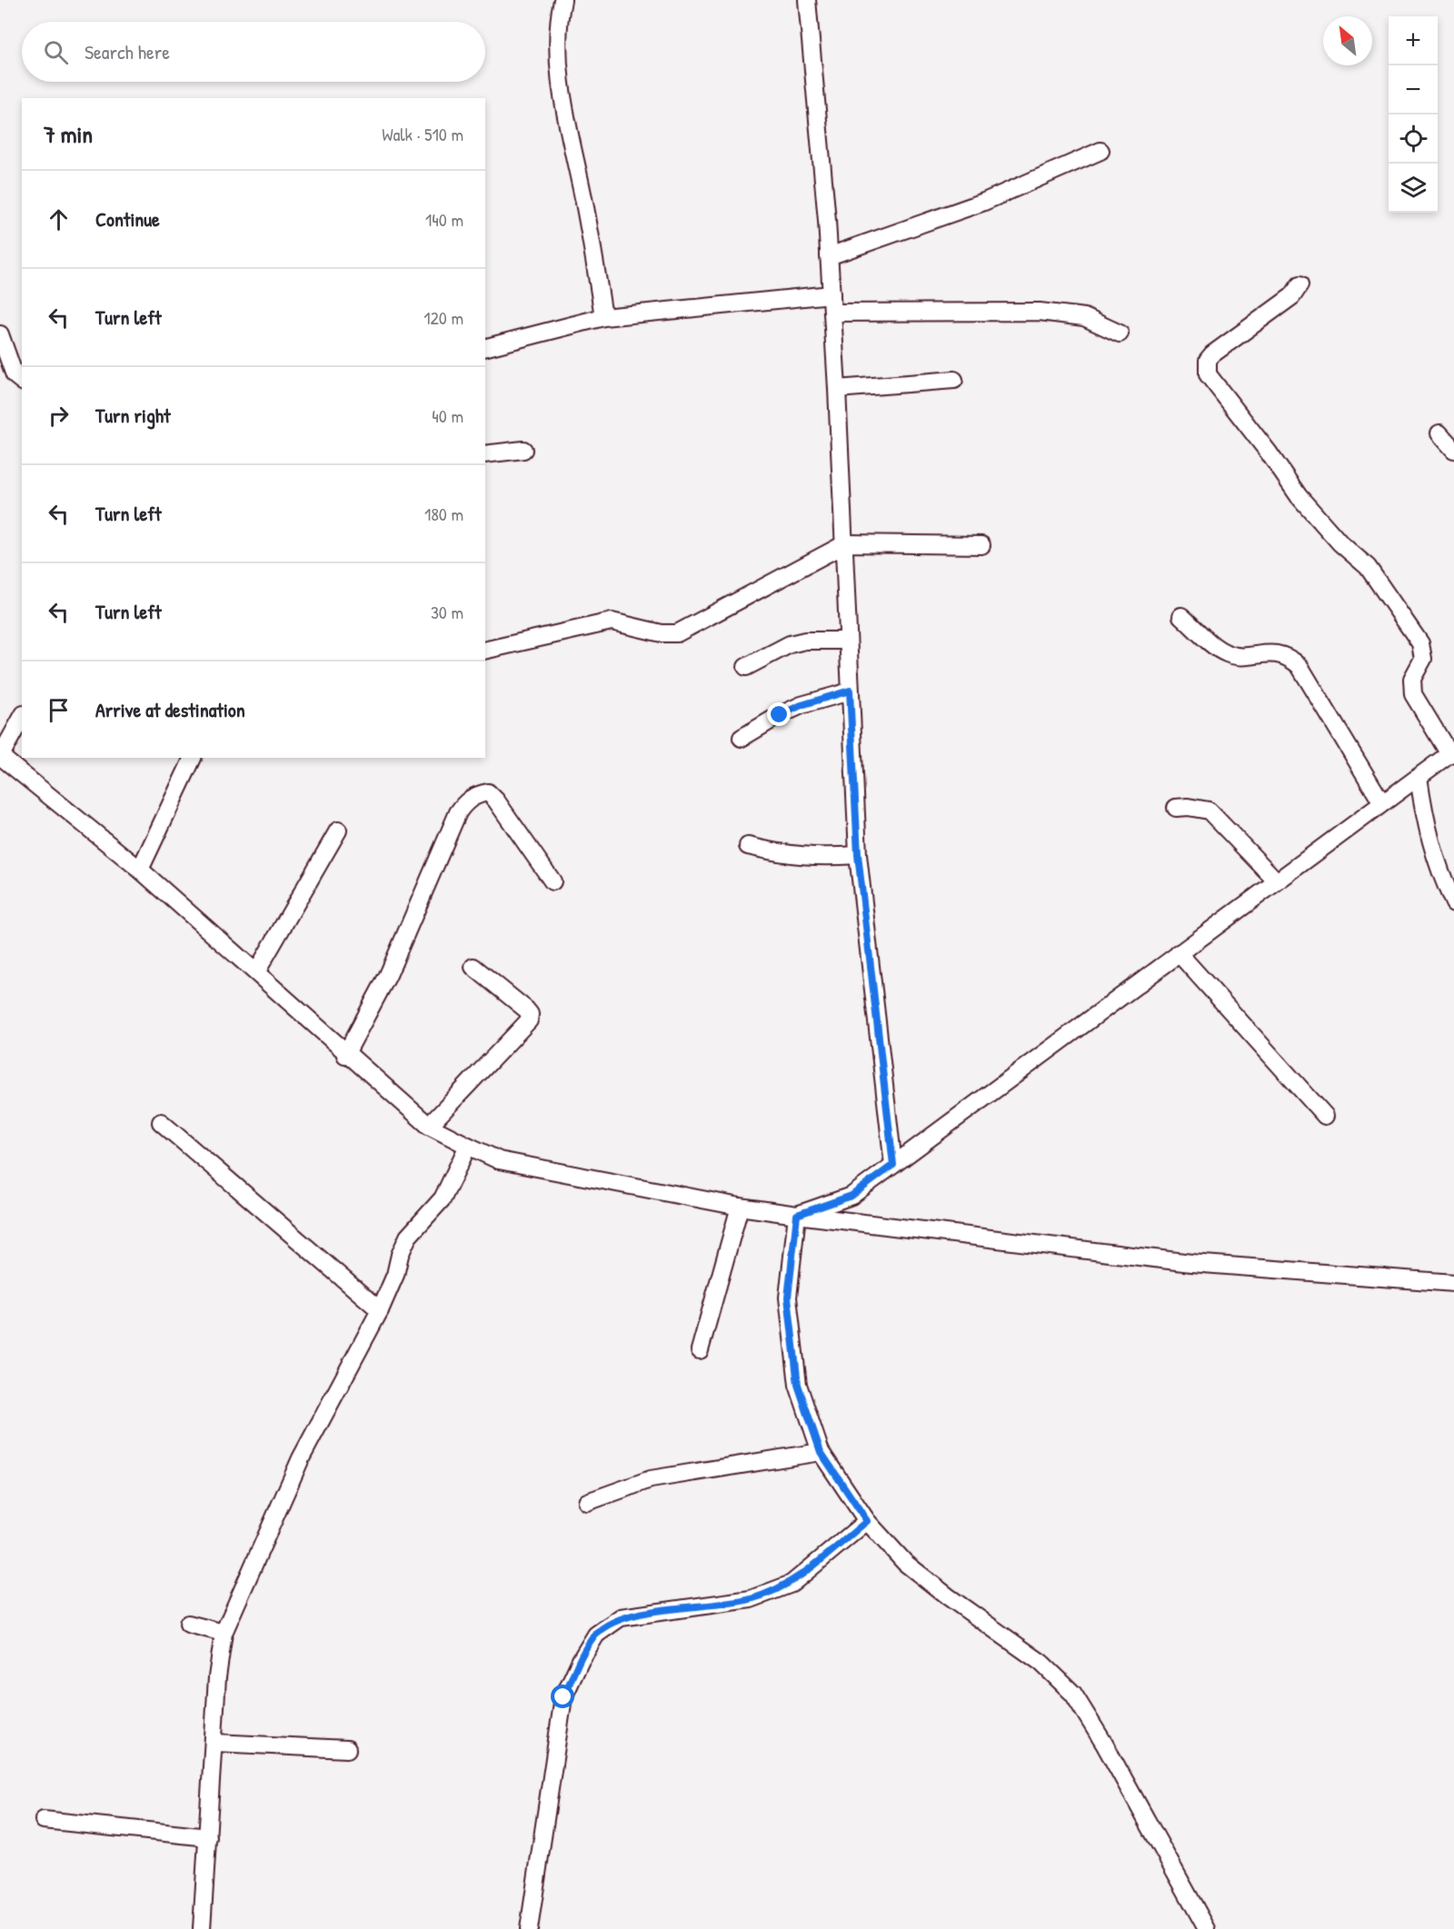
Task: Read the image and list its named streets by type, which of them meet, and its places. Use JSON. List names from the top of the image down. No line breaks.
{"north":"top left","page":{"map_buttons":["+","−"],"search":"Search here","heading":["7 min","Walk · 510 m"],"list":[["Continue","140 m"],["Turn left","120 m"],["Turn right","40 m"],["Turn left","180 m"],["Turn left","30 m"],"Arrive at destination"]}}
